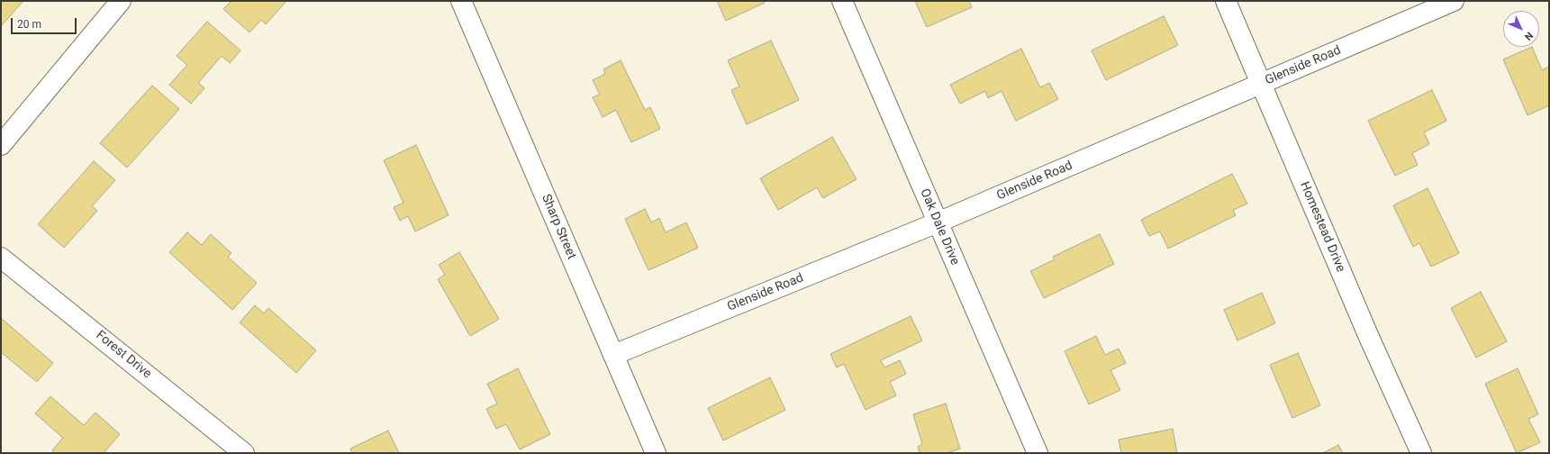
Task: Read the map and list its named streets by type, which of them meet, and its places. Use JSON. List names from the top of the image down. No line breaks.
{"streets":{"street":["Glenside Road","Sharp Street","Oak Dale Drive","Homestead Drive","Forest Drive"]},"crossings":[["Glenside Road","Sharp Street"],["Glenside Road","Oak Dale Drive"],["Glenside Road","Homestead Drive"]],"scale_bar":"20 m","north":"bottom right"}
